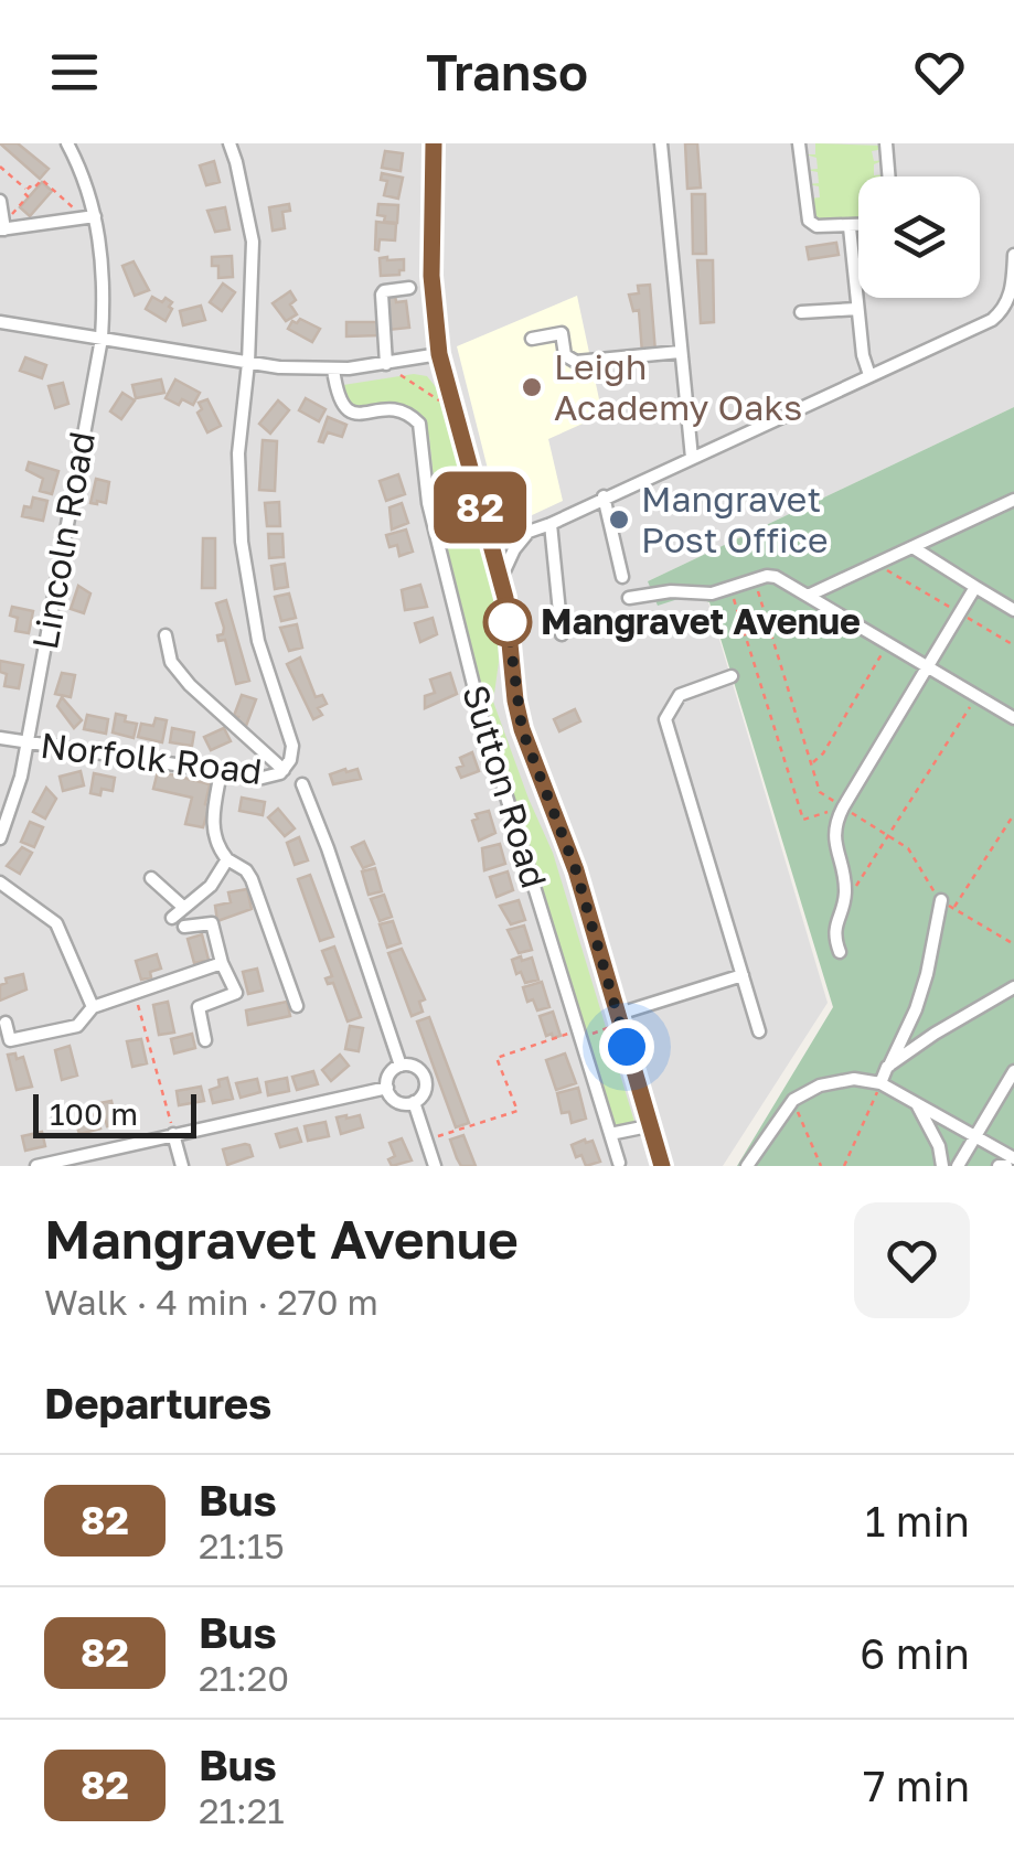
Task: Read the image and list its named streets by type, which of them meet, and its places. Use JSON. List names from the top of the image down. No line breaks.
{"streets":{"main road":["Sutton Road"],"street":["Lincoln Road","Norfolk Road"]},"crossings":[["Lincoln Road","Norfolk Road"]],"places":["Leigh Academy Oaks","Mangravet Post Office","Mangravet Avenue"],"lines":["bus line 82"],"scale_bar":"100 m","page":{"header":"Transo","on_map":"82","scale":"100 m","heading":[["Mangravet Avenue","Walk · 4 min · 270 m"],"Departures"],"list":[{"mark":"82","name":"Bus","note":"21:15","value":"1 min"},{"mark":"82","name":"Bus","note":"21:20","value":"6 min"},{"mark":"82","name":"Bus","note":"21:21","value":"7 min"}]}}
